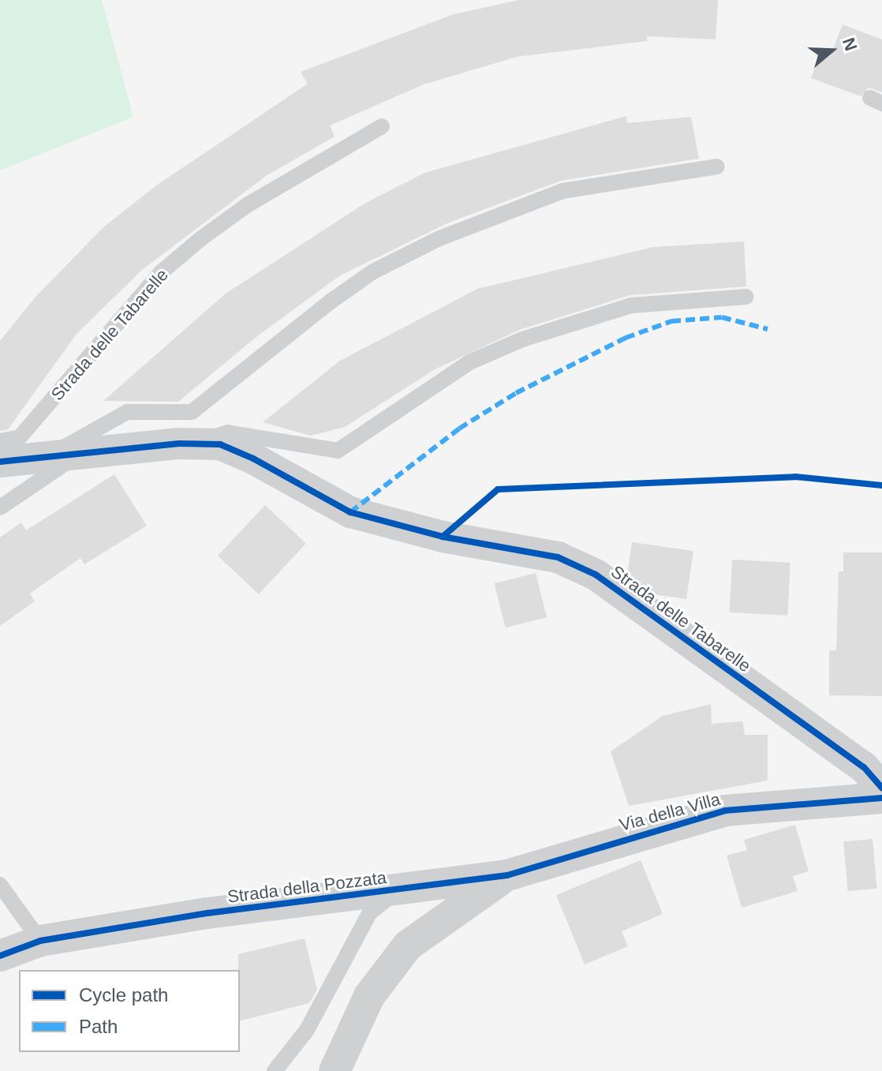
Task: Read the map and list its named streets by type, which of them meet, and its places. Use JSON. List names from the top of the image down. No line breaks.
{"streets":{"street":["Strada delle Tabarelle","Via della Villa","Strada della Pozzata"]},"crossings":[["Via della Villa","Strada della Pozzata"]],"legend":["Cycle path","Path"],"north":"right"}
